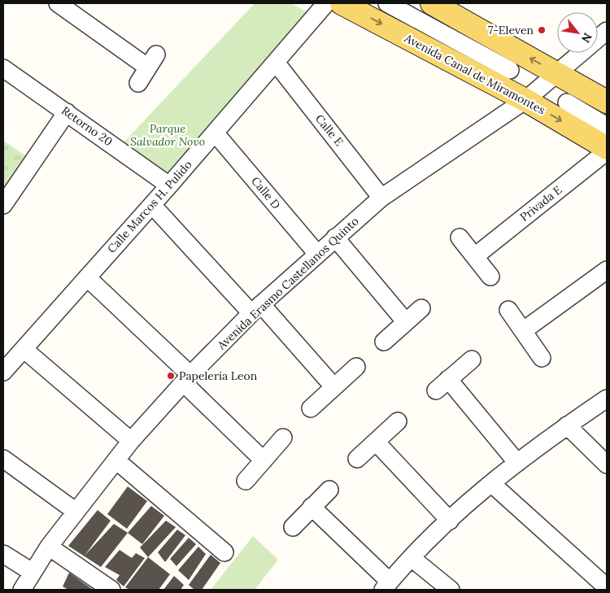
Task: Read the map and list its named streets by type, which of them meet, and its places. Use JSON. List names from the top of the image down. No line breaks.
{"streets":{"main road":["Avenida Canal de Miramontes"],"street":["Retorno 20","Calle E","Calle D","Privada E","Calle Marcos H. Pulido","Avenida Erasmo Castellanos Quinto"]},"crossings":[["Avenida Canal de Miramontes","Privada E"],["Avenida Canal de Miramontes","Avenida Erasmo Castellanos Quinto"],["Retorno 20","Calle Marcos H. Pulido"],["Calle E","Calle Marcos H. Pulido"],["Calle E","Avenida Erasmo Castellanos Quinto"],["Calle D","Calle Marcos H. Pulido"],["Calle D","Avenida Erasmo Castellanos Quinto"]],"parks":["Parque Salvador Novo"],"places":["7-Eleven","Papelería Leon"],"north":"bottom right"}
